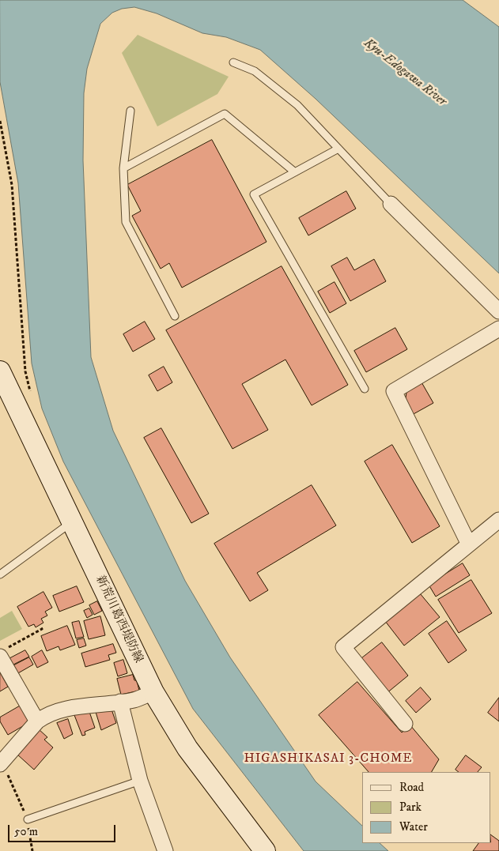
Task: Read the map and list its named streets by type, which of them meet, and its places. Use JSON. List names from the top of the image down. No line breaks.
{"streets":{"main road":["新荒川葛西堤防線"]},"districts":["HIGASHIKASAI 3-CHOME"],"water":["Kyu-Edogawa River"],"legend":["Road","Park","Water"],"scale_bar":"50 m"}
